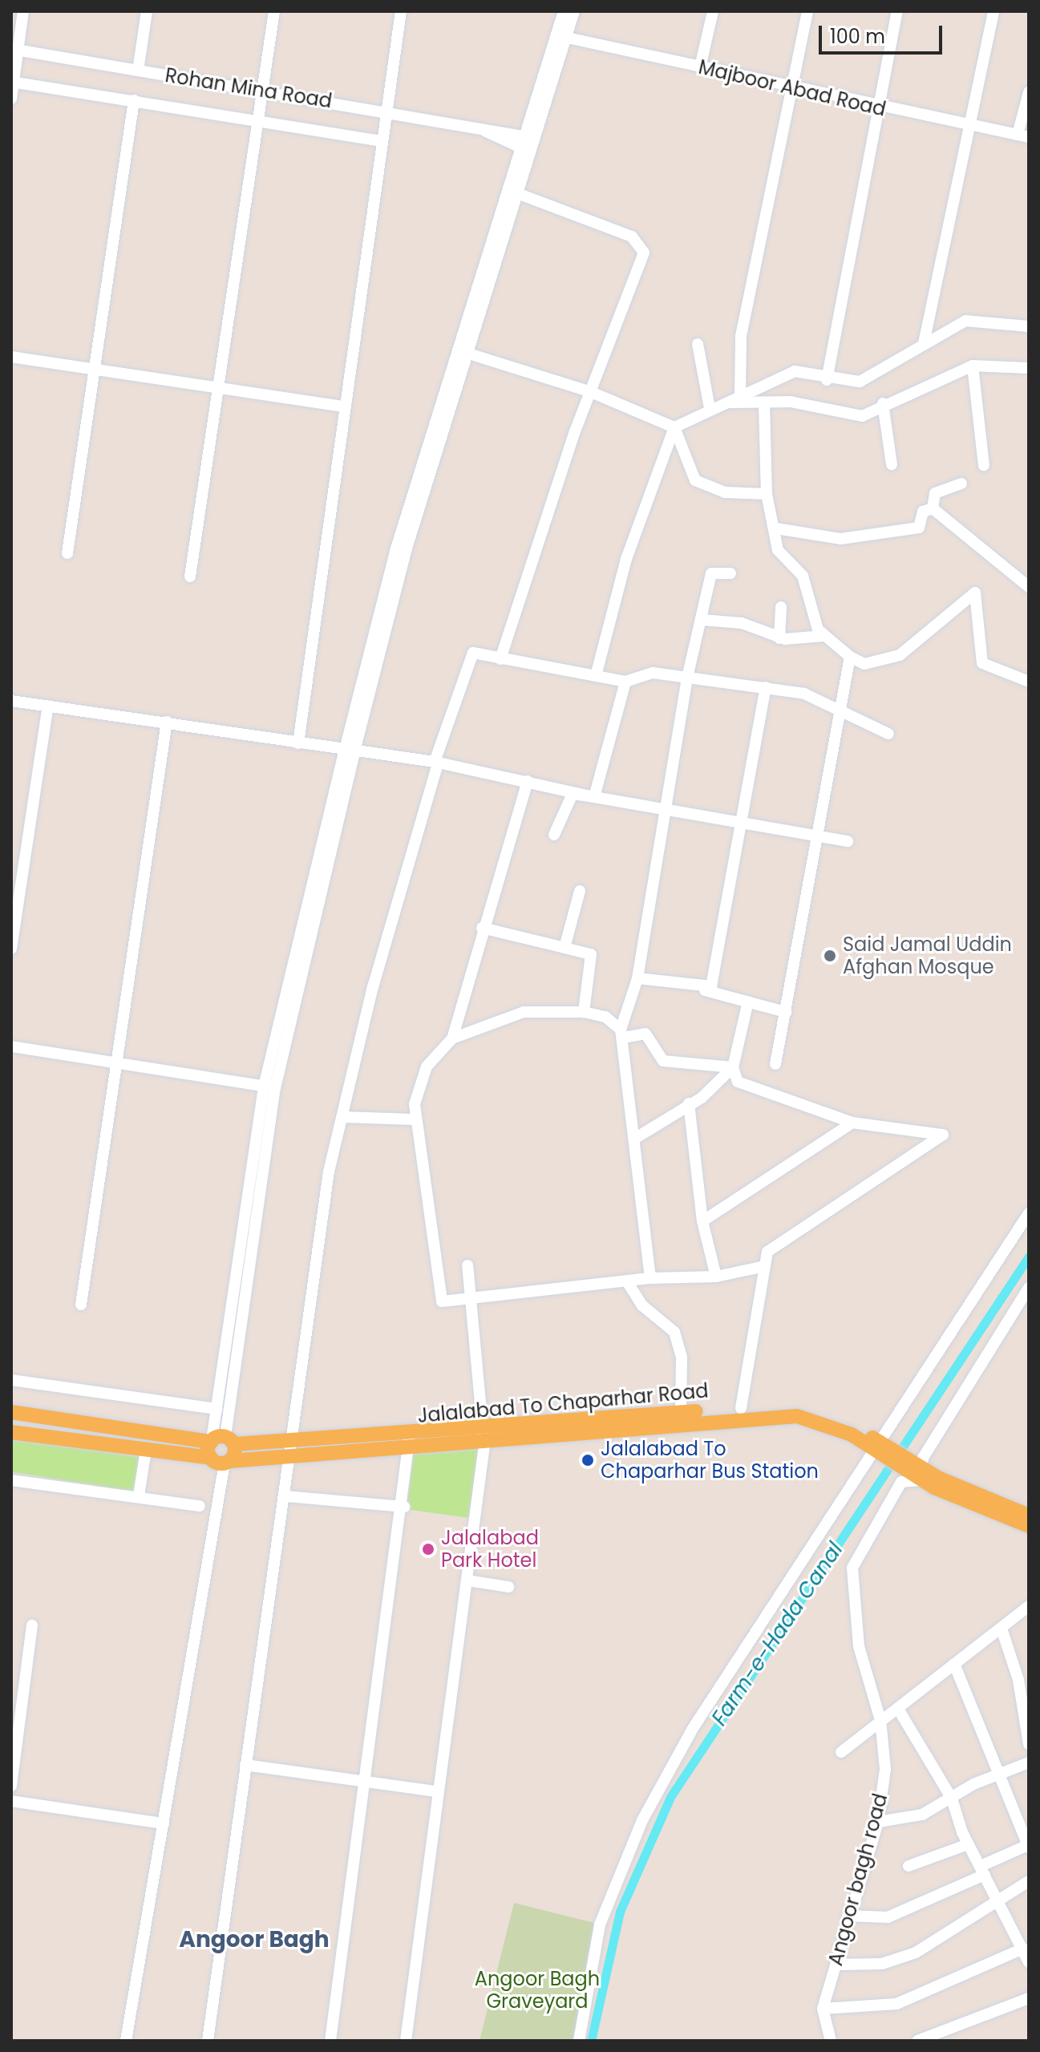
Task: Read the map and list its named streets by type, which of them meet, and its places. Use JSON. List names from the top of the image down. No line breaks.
{"streets":{"main road":["Jalalabad To Chaparhar Road"],"street":["Rohan Mina Road","Majboor Abad Road","Angoor bagh road"]},"districts":["Angoor Bagh"],"water":["Farm-e-Hada Canal"],"parks":["Angoor Bagh Graveyard"],"places":["Said Jamal Uddin Afghan Mosque","Jalalabad To Chaparhar Bus Station","Jalalabad Park Hotel"],"scale_bar":"100 m"}
